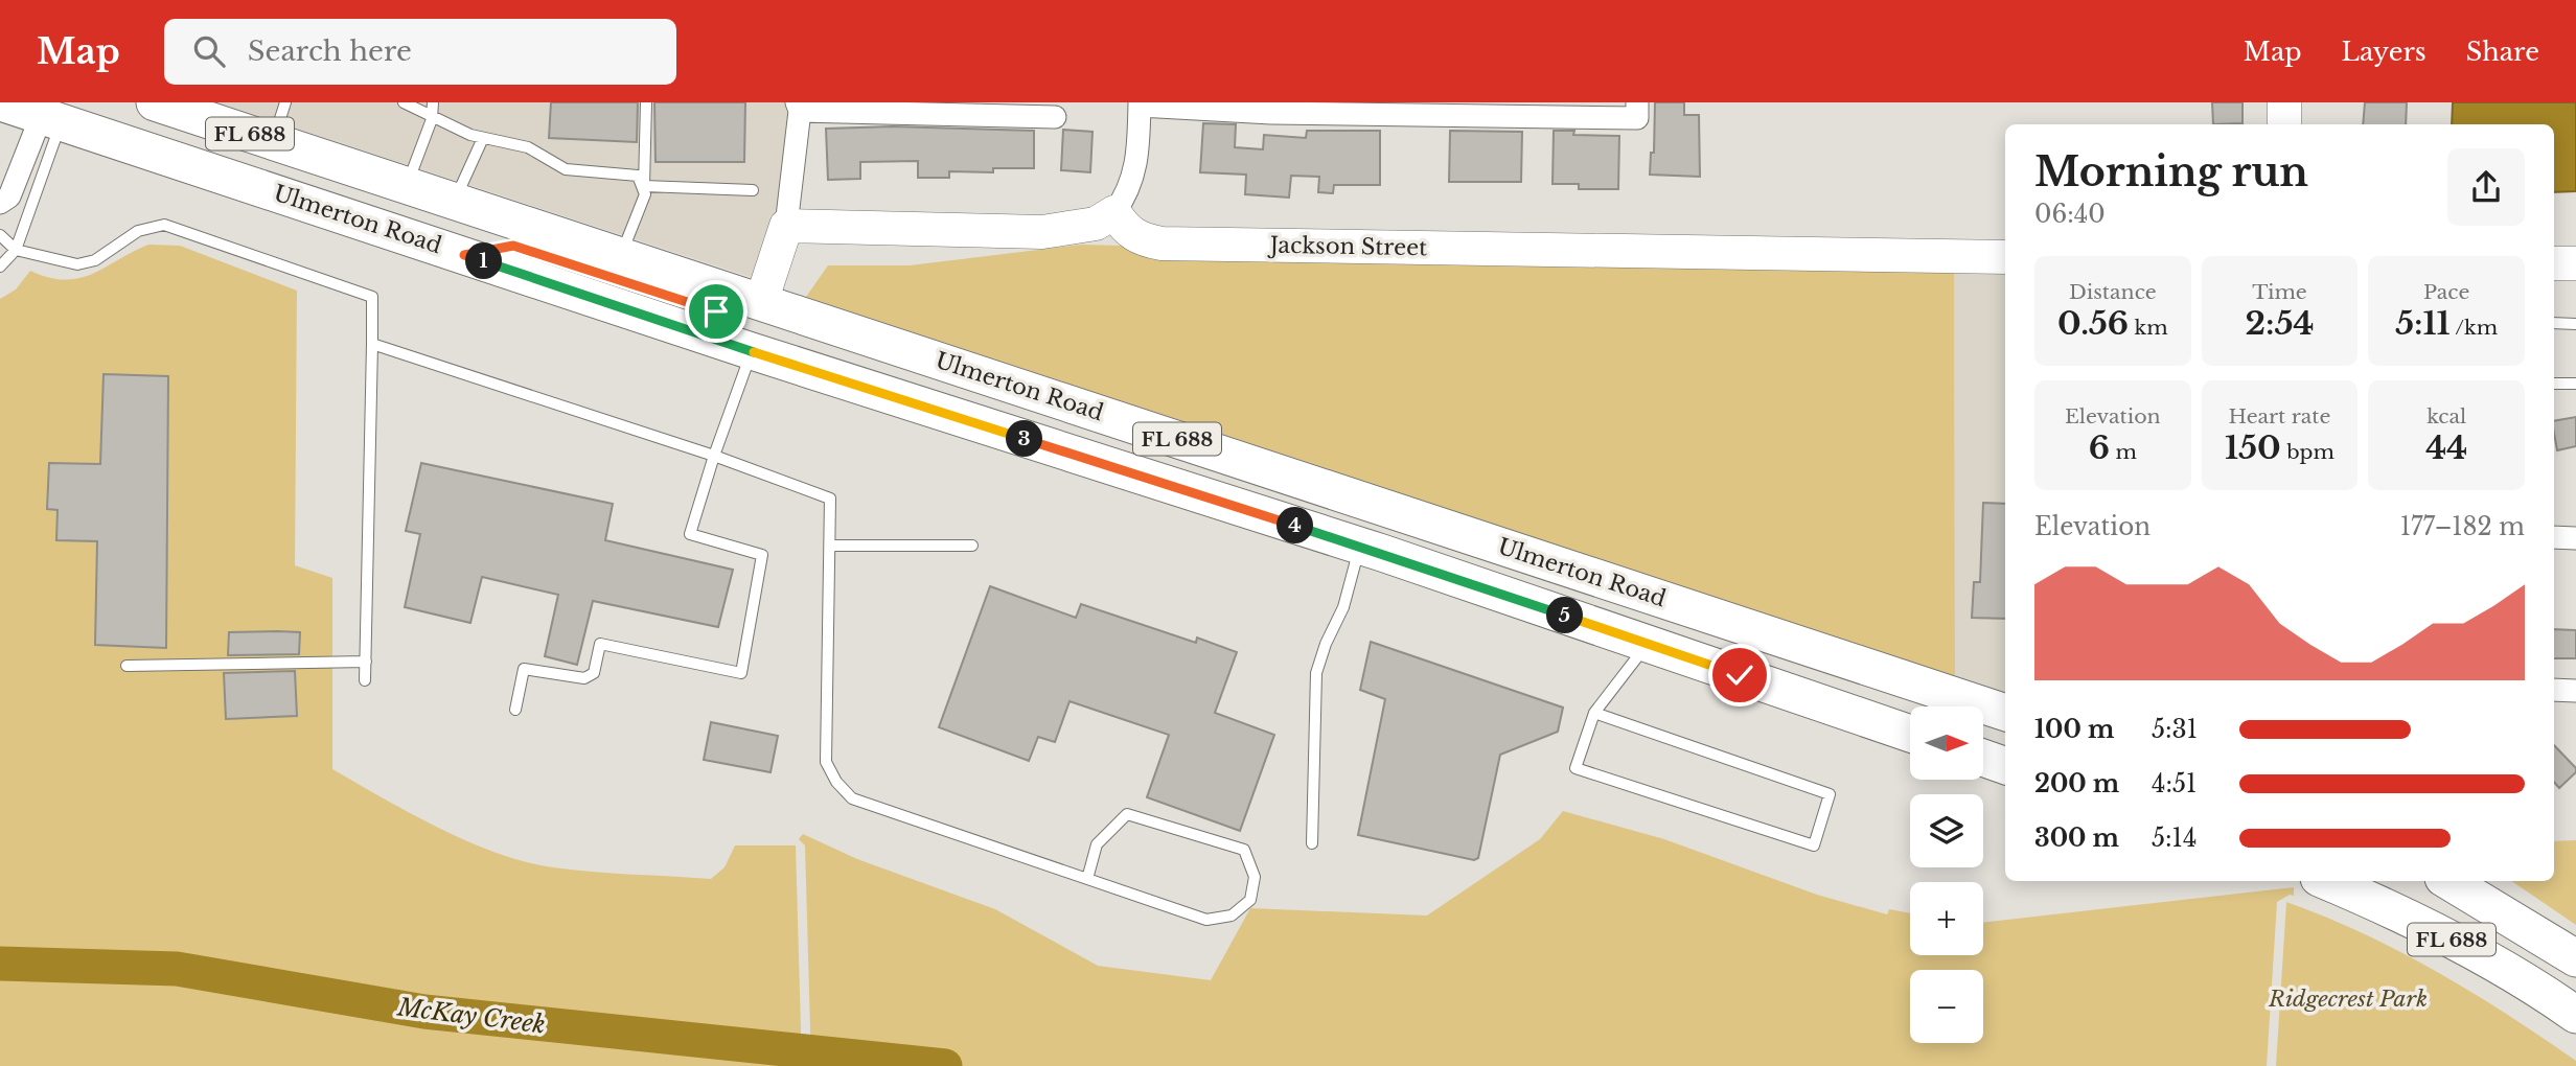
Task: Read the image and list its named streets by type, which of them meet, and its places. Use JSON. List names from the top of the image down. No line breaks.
{"streets":{"main road":["FL 688","Ulmerton Road"],"street":["Jackson Street"]},"water":["McKay Creek"],"parks":["Ridgecrest Park"],"north":"right","page":{"header":"Map","search":"Search here","nav":["Map","Layers","Share"],"heading":["Morning run","06:40"],"pins":["1","3","4","5"],"stats":[["Distance","0.56 km"],["Time","2:54"],["Pace","5:11 /km"],["Elevation","6 m"],["Heart rate","150 bpm"],["kcal","44"]],"chart":["Elevation","177–182 m"],"list":[{"name":"100 m","note":"5:31"},{"name":"200 m","note":"4:51"},{"name":"300 m","note":"5:14"}],"map_buttons":["+","−"]}}
